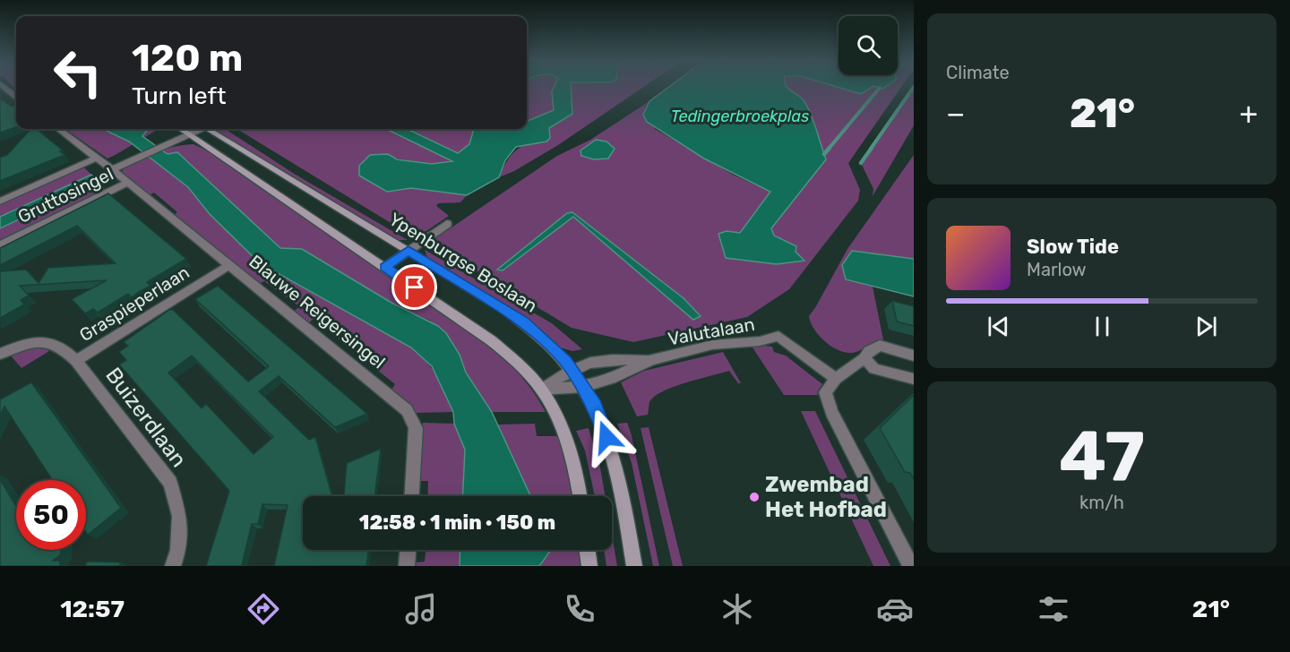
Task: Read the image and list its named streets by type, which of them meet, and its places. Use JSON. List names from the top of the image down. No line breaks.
{"streets":{"main road":["Ypenburgse Boslaan"],"street":["Gruttosingel","Graspieperlaan","Blauwe Reigersingel","Valutalaan","Buizerdlaan"]},"crossings":[["Gruttosingel","Blauwe Reigersingel"],["Ypenburgse Boslaan","Valutalaan"],["Graspieperlaan","Blauwe Reigersingel"],["Graspieperlaan","Buizerdlaan"]],"water":["Tedingerbroekplas"],"places":["Zwembad Het Hofbad"],"page":{"tile":["Climate",["47","km/h"]],"turn":["120 m","Turn left"],"heat":["−","21°","+"],"song":["Slow Tide","Marlow"],"limit":"50","trip":"12:58 · 1 min · 150 m","tabs":["12:57","21°"]}}
